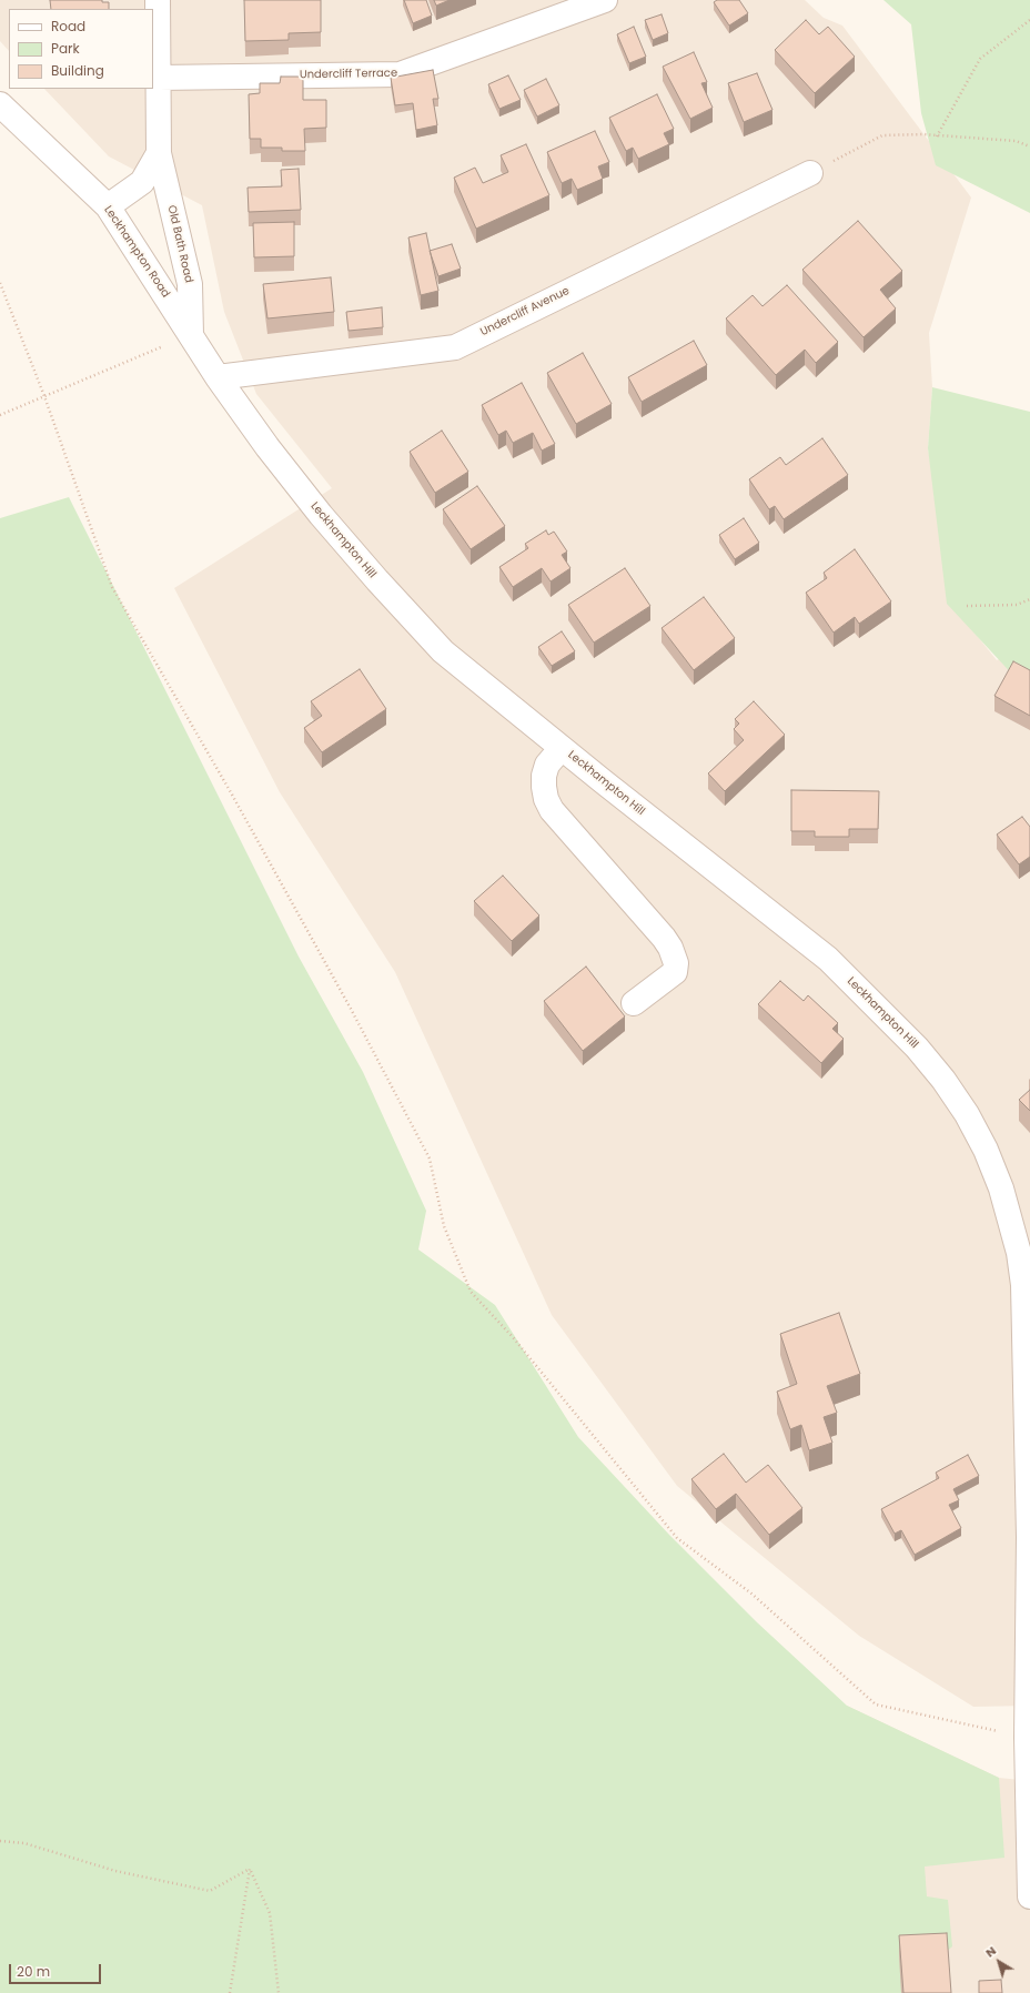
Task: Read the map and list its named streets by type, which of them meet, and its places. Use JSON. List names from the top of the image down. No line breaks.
{"streets":{"street":["Undercliff Terrace","Old Bath Road","Leckhampton Road","Undercliff Avenue","Leckhampton Hill"]},"crossings":[["Undercliff Terrace","Old Bath Road"],["Old Bath Road","Leckhampton Road"],["Leckhampton Road","Undercliff Avenue"],["Leckhampton Road","Leckhampton Hill"],["Undercliff Avenue","Leckhampton Hill"]],"legend":["Road","Park","Building"],"scale_bar":"20 m","north":"top left"}
